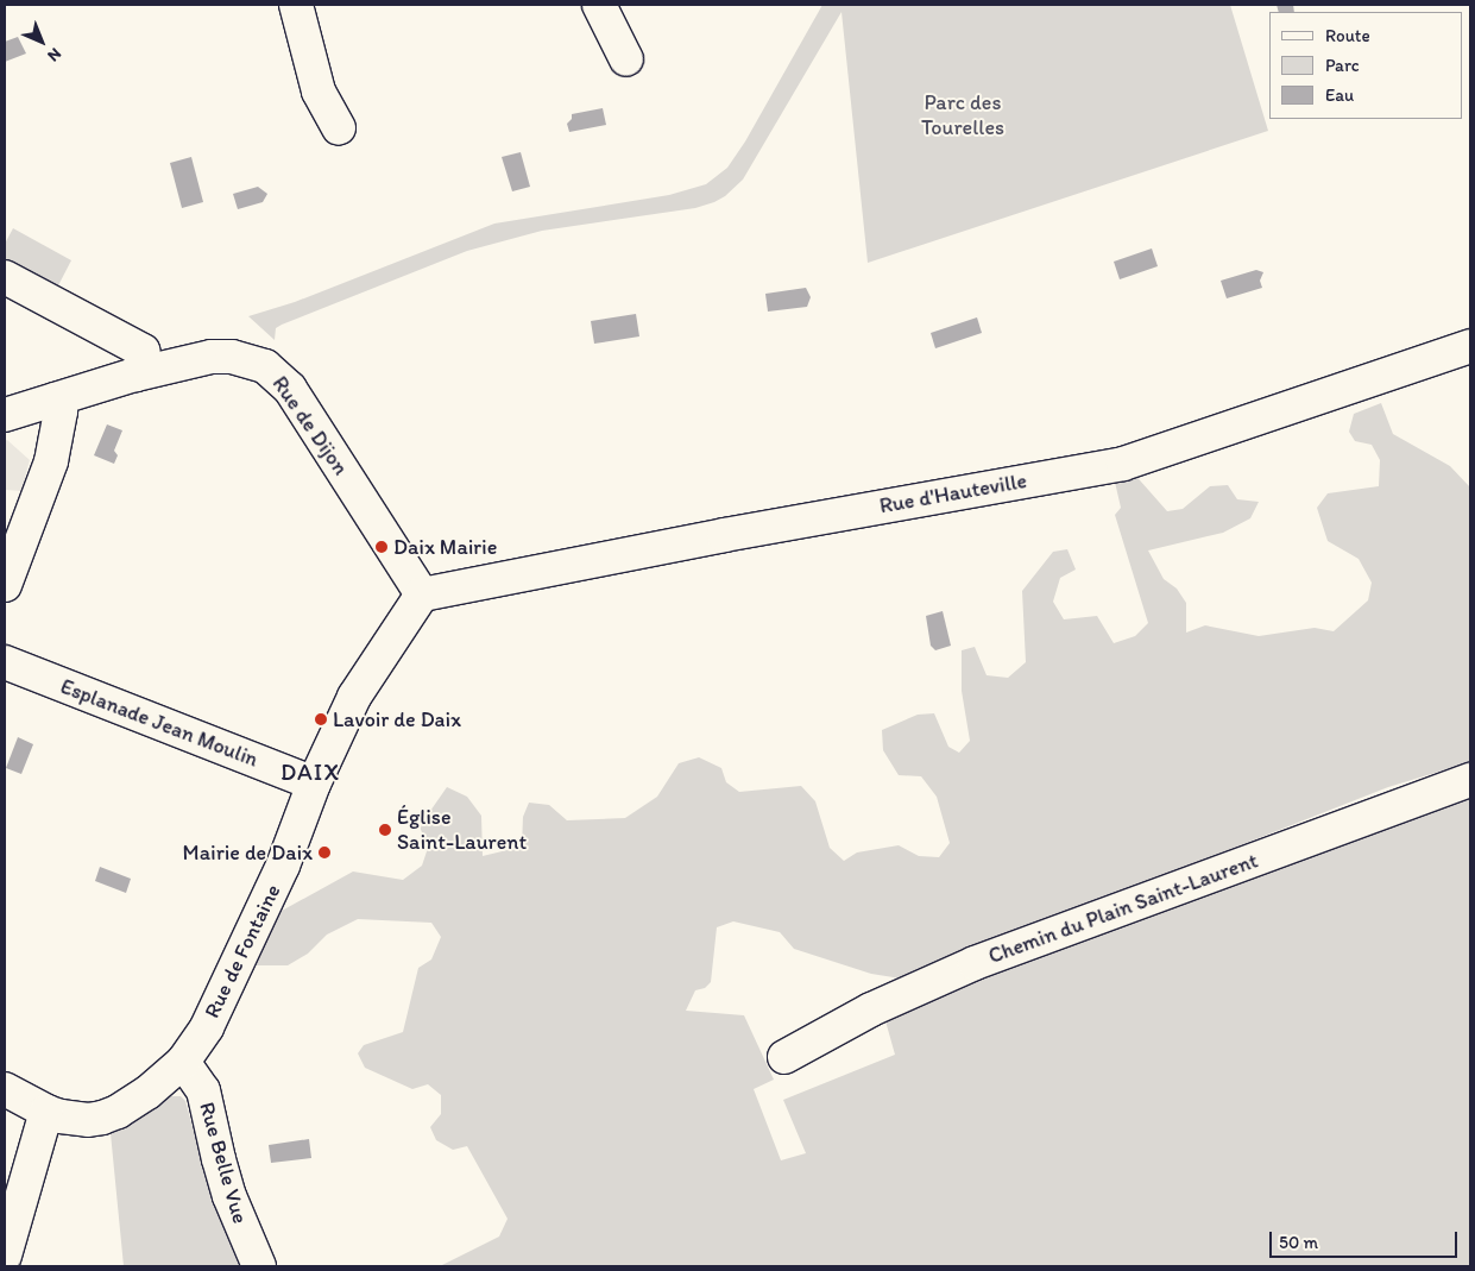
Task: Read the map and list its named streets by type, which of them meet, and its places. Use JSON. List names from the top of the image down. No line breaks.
{"streets":{"street":["Rue de Dijon","Rue d'Hauteville","Esplanade Jean Moulin","Chemin du Plain Saint-Laurent","Rue de Fontaine","Rue Belle Vue"]},"crossings":[["Rue de Dijon","Rue d'Hauteville"],["Rue de Dijon","Rue de Fontaine"],["Rue d'Hauteville","Rue de Fontaine"],["Esplanade Jean Moulin","Rue de Fontaine"],["Rue de Fontaine","Rue Belle Vue"]],"districts":["DAIX"],"parks":["Parc des Tourelles"],"places":["Daix Mairie","Lavoir de Daix","Église Saint-Laurent","Mairie de Daix"],"legend":["Route","Parc","Eau"],"scale_bar":"50 m","north":"bottom right"}
